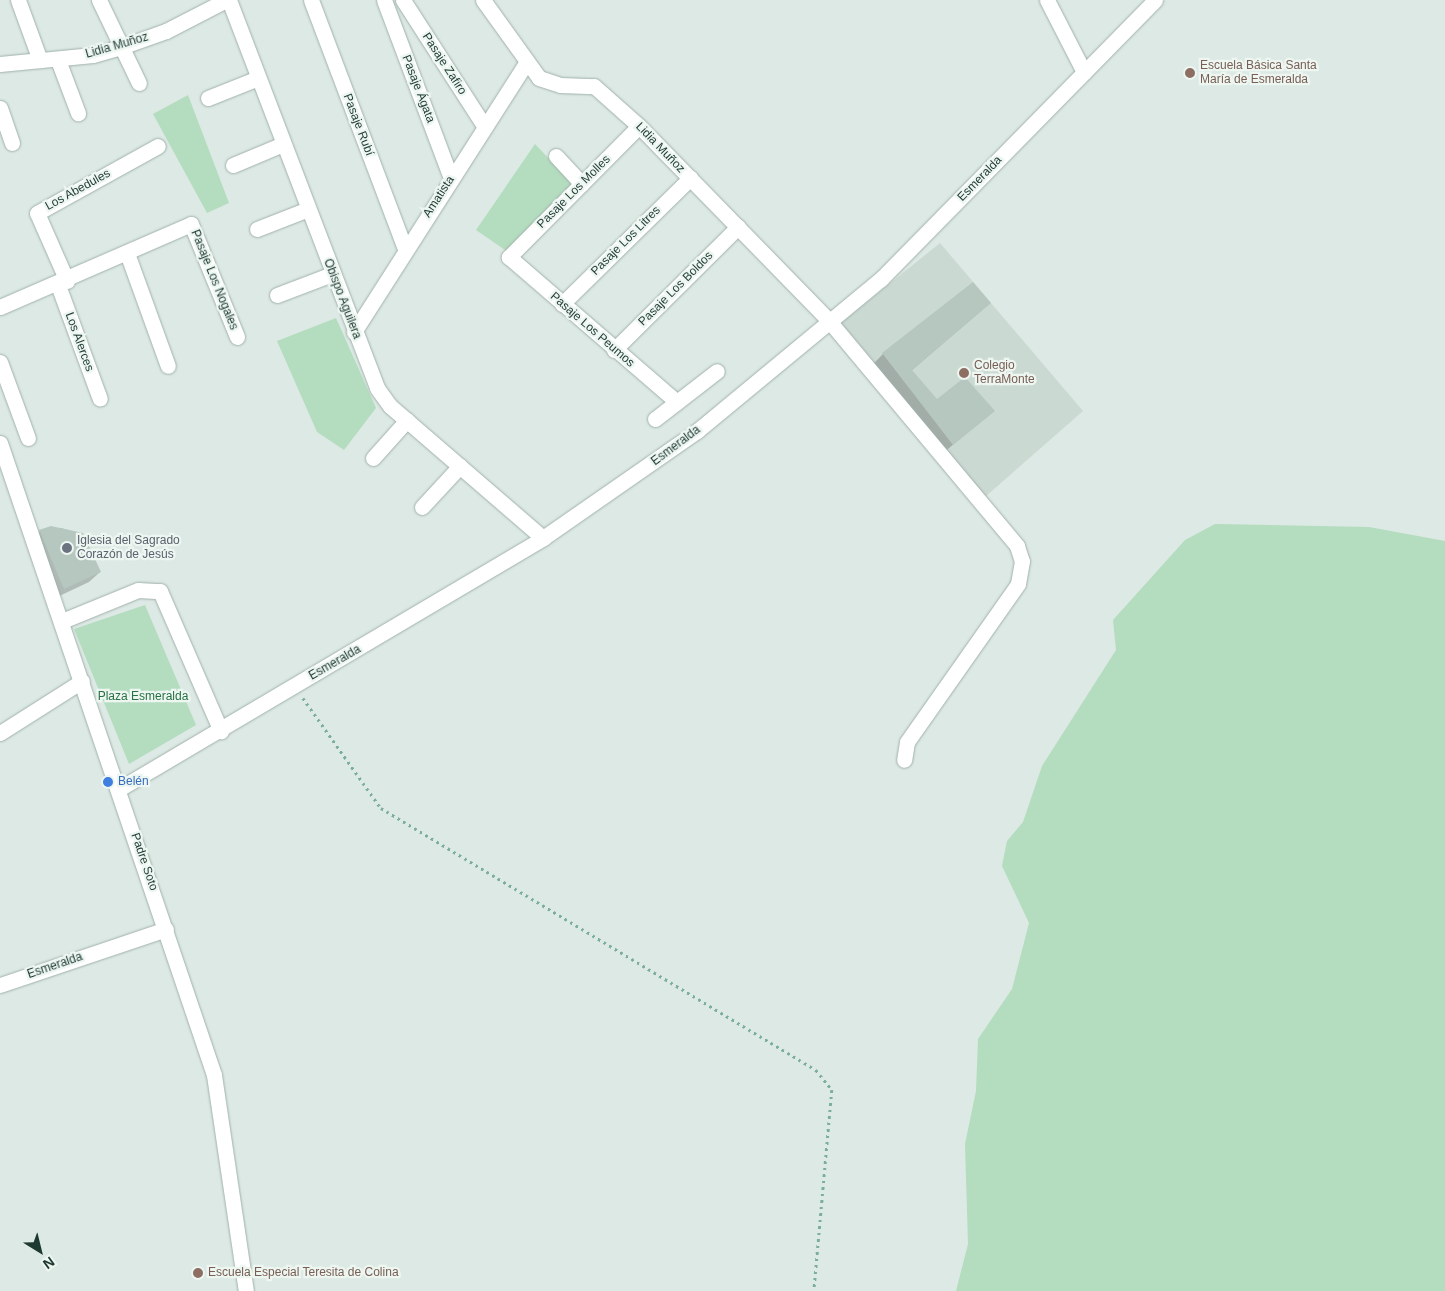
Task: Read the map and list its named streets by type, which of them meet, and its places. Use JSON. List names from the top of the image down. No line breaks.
{"streets":{"street":["Lidia Muñoz","Pasaje Zafiro","Pasaje Ágata","Pasaje Rubí","Esmeralda","Los Abedules","Pasaje Los Molles","Amatista","Pasaje Los Litres","Pasaje Los Nogales","Pasaje Los Boldos","Obispo Aguilera","Pasaje Los Peumos","Los Alerces","Padre Soto"]},"crossings":[["Lidia Muñoz","Esmeralda"],["Lidia Muñoz","Pasaje Los Molles"],["Lidia Muñoz","Amatista"],["Lidia Muñoz","Pasaje Los Litres"],["Lidia Muñoz","Pasaje Los Boldos"],["Lidia Muñoz","Obispo Aguilera"],["Pasaje Zafiro","Amatista"],["Pasaje Ágata","Amatista"],["Pasaje Rubí","Amatista"],["Esmeralda","Obispo Aguilera"],["Esmeralda","Padre Soto"],["Los Abedules","Los Alerces"],["Pasaje Los Molles","Pasaje Los Peumos"],["Amatista","Obispo Aguilera"],["Pasaje Los Litres","Pasaje Los Peumos"],["Pasaje Los Boldos","Pasaje Los Peumos"]],"parks":["Plaza Esmeralda"],"places":["Escuela Básica Santa María de Esmeralda","Colegio TerraMonte","Iglesia del Sagrado Corazón de Jesús","Belén","Escuela Especial Teresita de Colina"],"north":"bottom right"}
